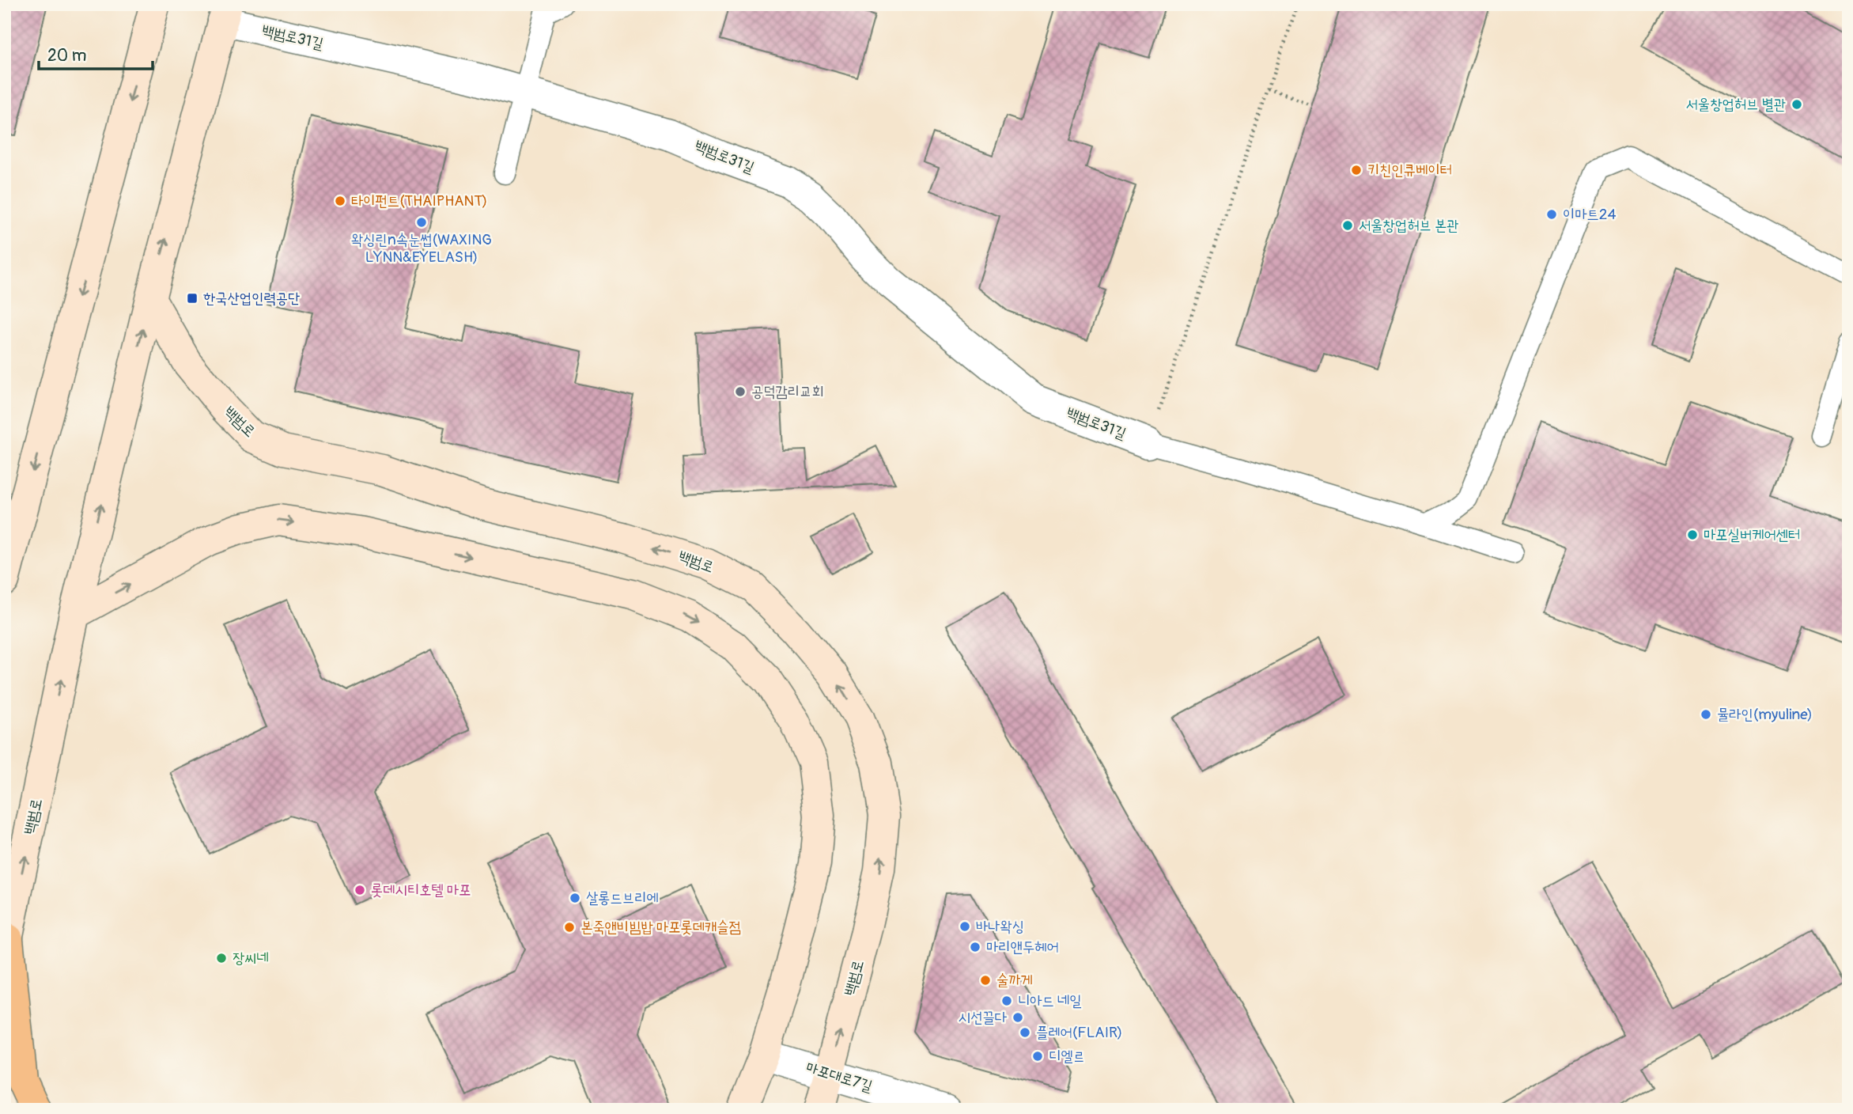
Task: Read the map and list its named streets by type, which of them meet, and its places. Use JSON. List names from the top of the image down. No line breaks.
{"streets":{"street":["백범로31길","백범로","마포대로7길"]},"crossings":[["백범로31길","백범로"],["백범로","마포대로7길"]],"one_way":["백범로"],"places":{"other":["서울창업허브 별관","키친인큐베이터","타이펀트(THAIPHANT)","이마트24","왁싱린n속눈썹(WAXING LYNN&EYELASH)","서울창업허브 본관","공덕감리교회","마포실버케어센터","뮬라인(myuline)","롯데시티호텔 마포","살롱드브리에","바나왁싱","본죽앤비빔밥 마포롯데캐슬점","마리앤두헤어","장씨네","술까게","니아드 네일","시선끌다","플레어(FLAIR)","디엘르"],"transit":["한국산업인력공단"]},"scale_bar":"20 m"}
